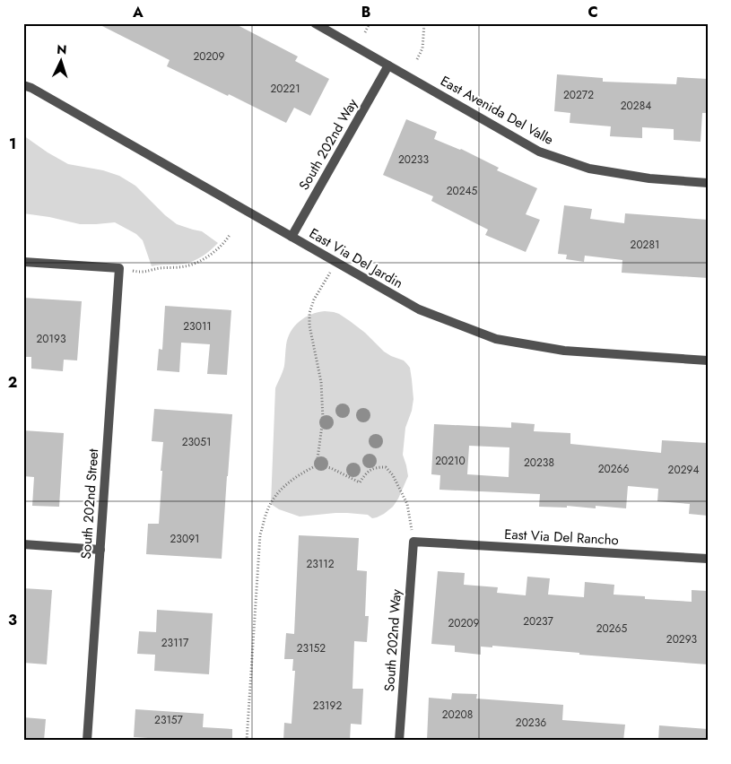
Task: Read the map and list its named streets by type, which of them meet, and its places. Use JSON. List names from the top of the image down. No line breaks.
{"streets":{"street":["East Avenida Del Valle","South 202nd Way","East Via Del Jardin","South 202nd Street","East Via Del Rancho"]},"crossings":[["East Avenida Del Valle","South 202nd Way"],["South 202nd Way","East Via Del Jardin"],["South 202nd Way","East Via Del Rancho"]],"house_numbers":["20209","20221","20272","20284","20233","20245","20281","23011","20193","23051","20210","20238","20266","20294","23091","23112","20237","20209","20265","20293","23117","23152","23192","20208","23157","20236"],"north":"top","grid":{"columns":["A","B","C"],"rows":["1","2","3"]}}
